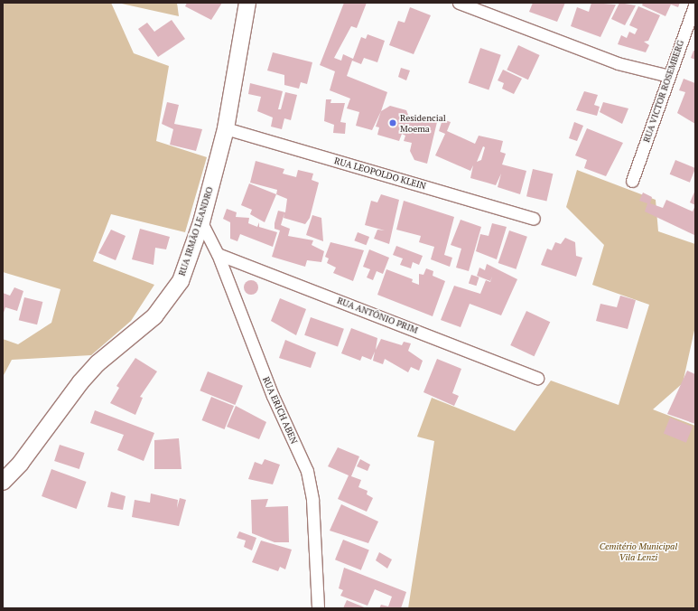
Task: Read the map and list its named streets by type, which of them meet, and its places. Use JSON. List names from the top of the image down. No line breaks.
{"streets":{"street":["RUA VICTOR ROSEMBERG","RUA LEOPOLDO KLEIN","RUA IRMÃO LEANDRO","RUA ANTÔNIO PRIM","RUA ERICH ABEN"]},"crossings":[["RUA LEOPOLDO KLEIN","RUA IRMÃO LEANDRO"],["RUA IRMÃO LEANDRO","RUA ERICH ABEN"],["RUA ANTÔNIO PRIM","RUA ERICH ABEN"]],"parks":["Cemitério Municipal Vila Lenzi"],"places":["Residencial Moema"]}
